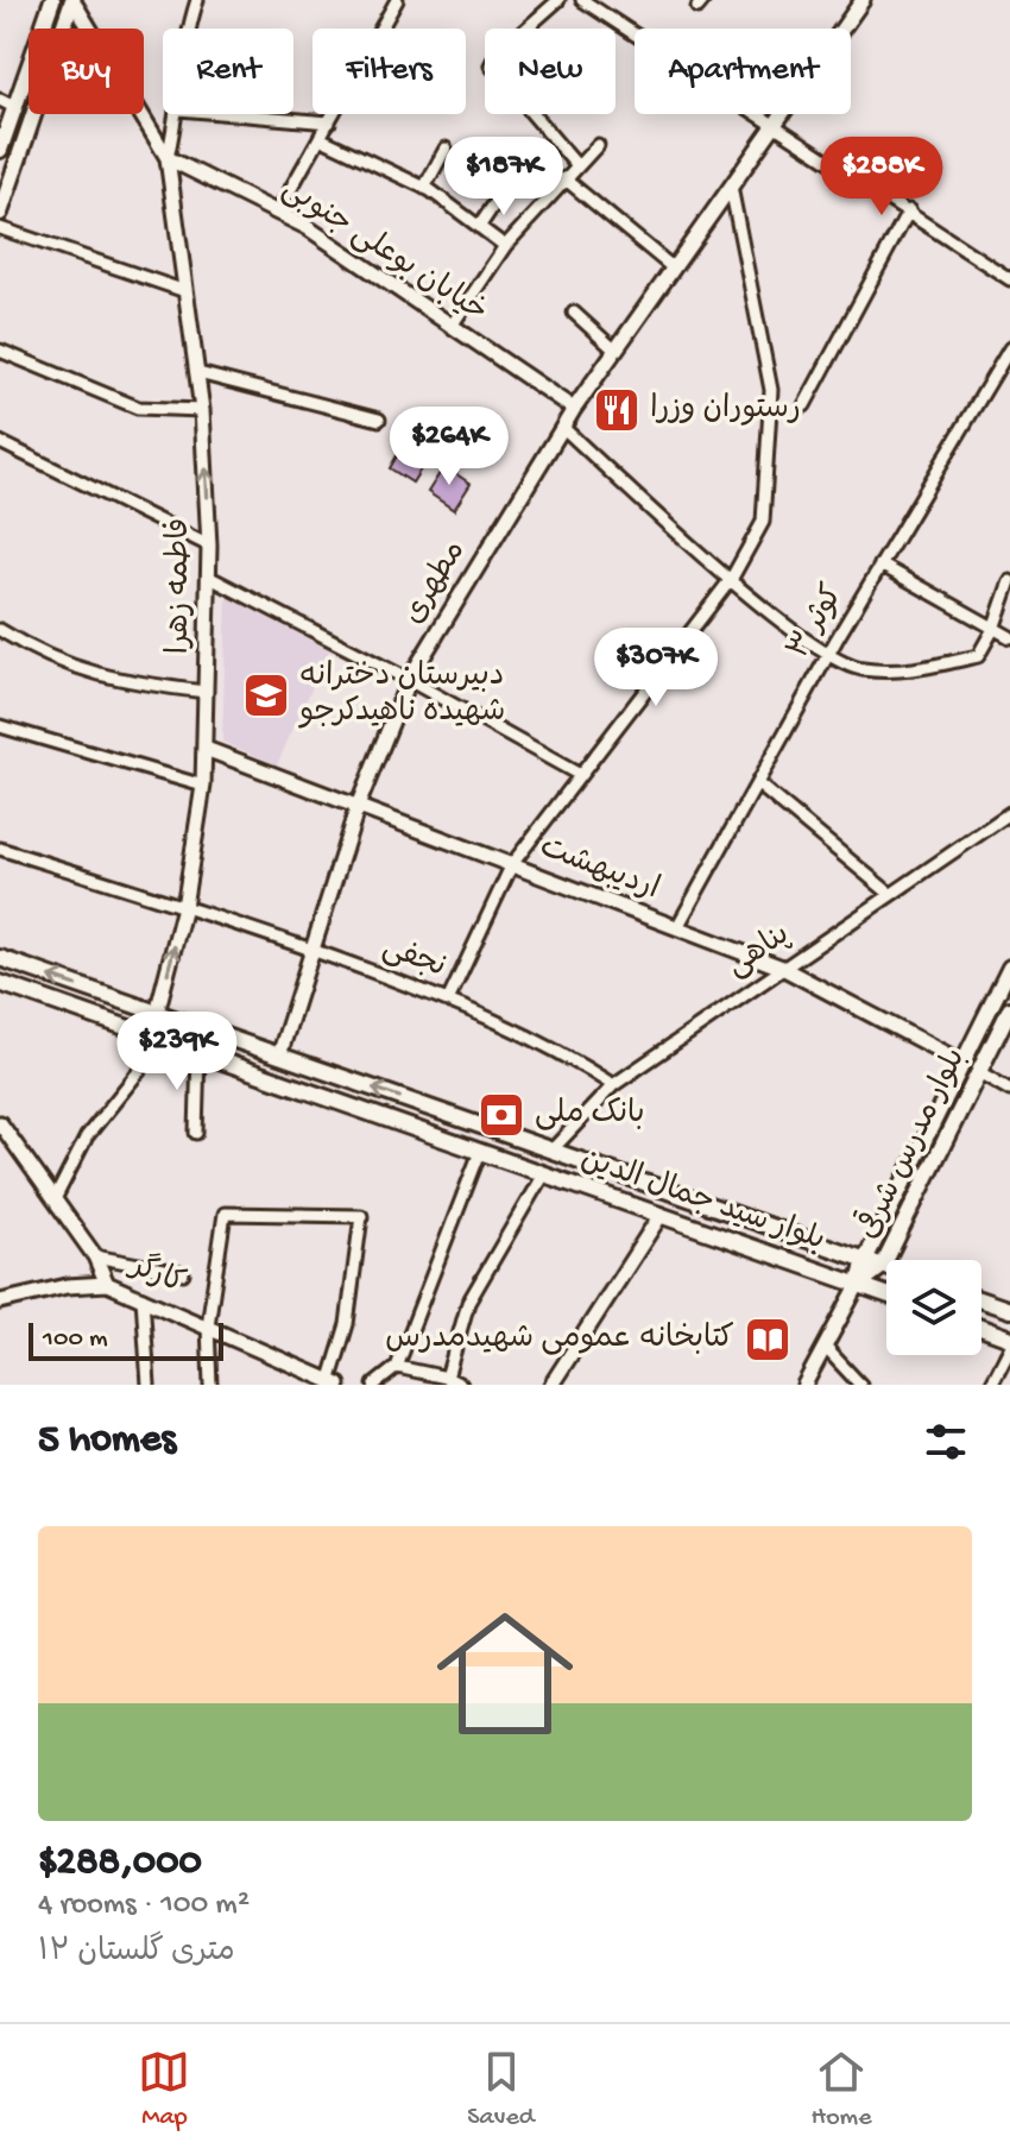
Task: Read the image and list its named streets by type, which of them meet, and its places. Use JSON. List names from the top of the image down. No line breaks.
{"streets":{"main road":["بلوار مدرس شرقی","بلوار سید جمال الدین"],"street":["خیابان بوعلی جنوبی","مطهری","فاطمه زهرا","کوثر ۳","اردیبهشت","پناهی","نجفی","کارگر"]},"crossings":[["خیابان بوعلی جنوبی","مطهری"],["خیابان بوعلی جنوبی","فاطمه زهرا"],["مطهری","اردیبهشت"],["مطهری","نجفی"],["مطهری","بلوار سید جمال الدین"],["فاطمه زهرا","اردیبهشت"],["فاطمه زهرا","نجفی"],["فاطمه زهرا","بلوار سید جمال الدین"],["کوثر ۳","اردیبهشت"],["اردیبهشت","پناهی"],["اردیبهشت","بلوار مدرس شرقی"],["پناهی","نجفی"],["پناهی","بلوار سید جمال الدین"],["بلوار مدرس شرقی","بلوار سید جمال الدین"]],"places":{"restaurant":["رستوران وزرا"],"school or university":["دبیرستان دخترانه شهیده ناهیدکرجو"],"bank":["بانک ملی"],"library":["کتابخانه عمومی شهیدمدرس"]},"scale_bar":"100 m","page":{"chip":["Buy","Rent","Filters","New","Apartment"],"price":["$187K","$288K","$264K","$307K","$239K"],"scale":"100 m","heading":"5 homes","list":[{"name":"$288,000","note":"4 rooms · 100 m² · ۱۲ متری گلستان"}],"tabs":["Map","Saved","Home"]}}
